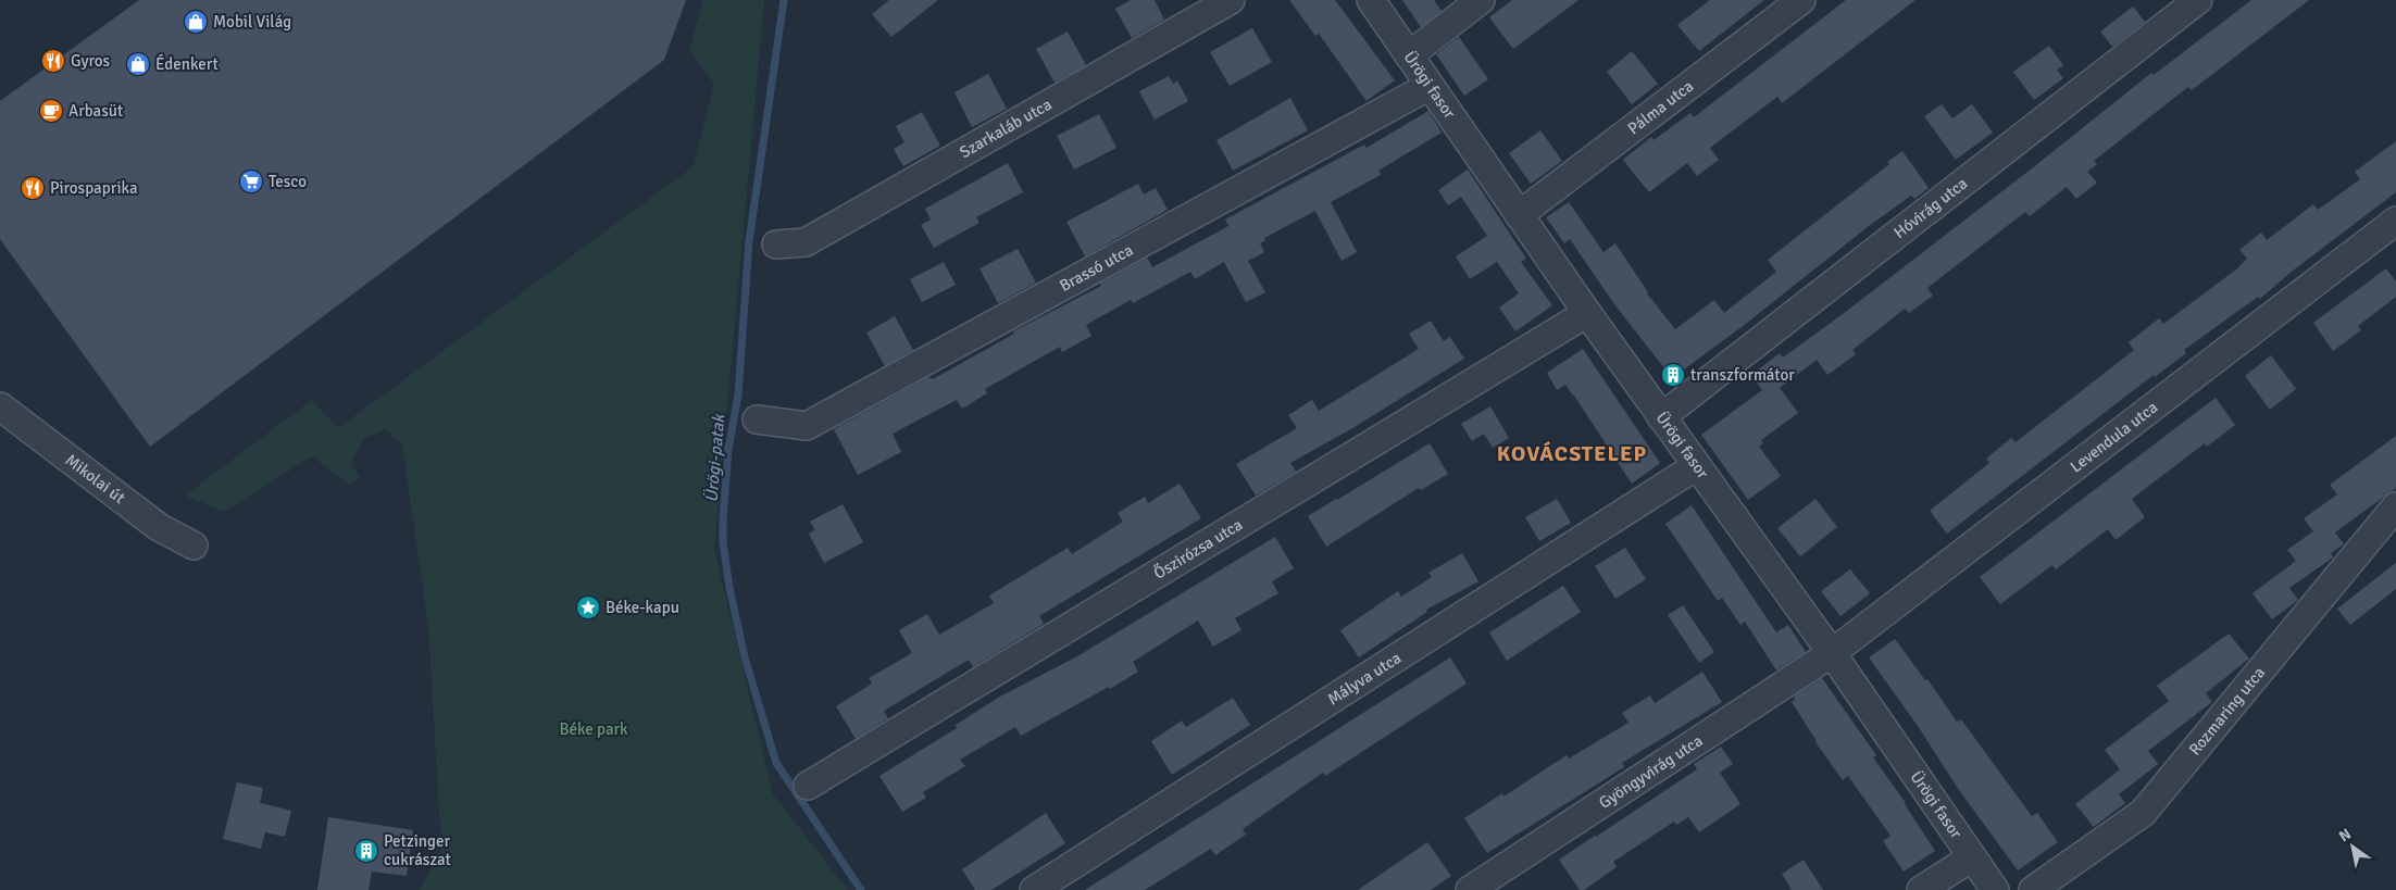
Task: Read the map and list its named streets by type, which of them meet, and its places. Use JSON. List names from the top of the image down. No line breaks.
{"streets":{"street":["Ürögi fasor","Pálma utca","Szarkaláb utca","Hóvirág utca","Brassó utca","Levendula utca","Mikolai út","Őszirózsa utca","Mályva utca","Rozmaring utca","Gyöngyvirág utca"]},"crossings":[["Ürögi fasor","Pálma utca"],["Ürögi fasor","Hóvirág utca"],["Ürögi fasor","Brassó utca"],["Ürögi fasor","Levendula utca"],["Ürögi fasor","Őszirózsa utca"],["Ürögi fasor","Mályva utca"],["Ürögi fasor","Gyöngyvirág utca"],["Levendula utca","Gyöngyvirág utca"]],"districts":["KOVÁCSTELEP"],"water":["Ürögi-patak"],"parks":["Béke park"],"places":{"shop":["Mobil Világ","Édenkert"],"restaurant":["Gyros","Pirospaprika"],"cafe":["Arbasüt"],"supermarket":["Tesco"],"building":["transzformátor","Petzinger cukrászat"],"place":["Béke-kapu"]},"north":"top left"}
